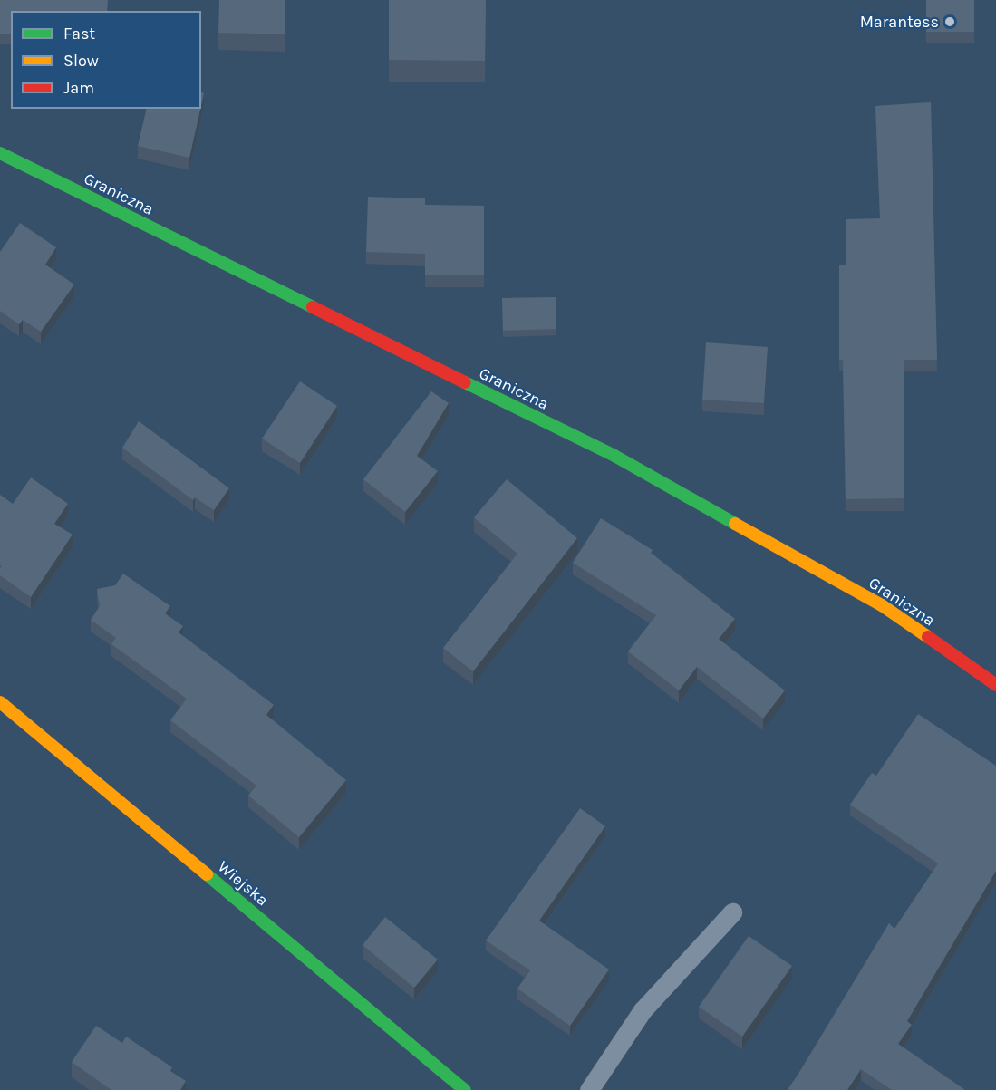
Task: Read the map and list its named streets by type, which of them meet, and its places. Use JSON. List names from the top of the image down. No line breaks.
{"streets":{"street":["Graniczna","Wiejska"]},"places":["Marantess"],"legend":["Fast","Slow","Jam"]}
